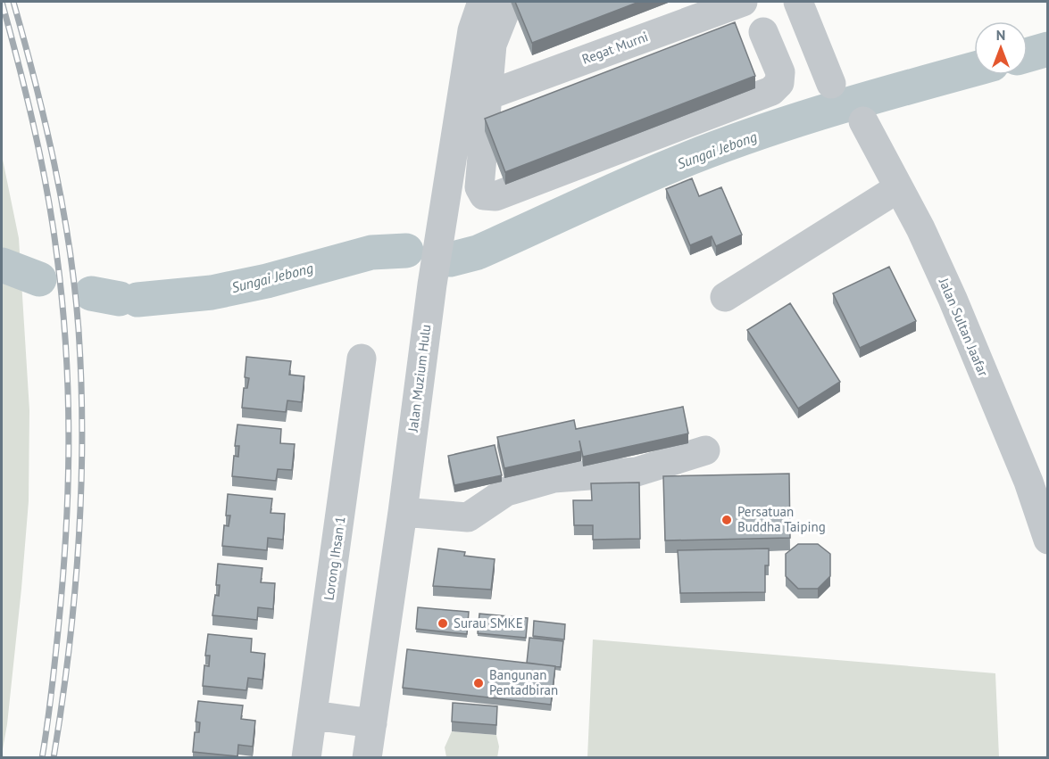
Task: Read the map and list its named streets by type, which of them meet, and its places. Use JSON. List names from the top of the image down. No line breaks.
{"streets":{"street":["Regat Murni","Jalan Sultan Jaafar","Jalan Muzium Hulu","Lorong Ihsan 1"]},"water":["Sungai Jebong"],"places":["Persatuan Buddha Taiping","Surau SMKE","Bangunan Pentadbiran"],"north":"top"}
